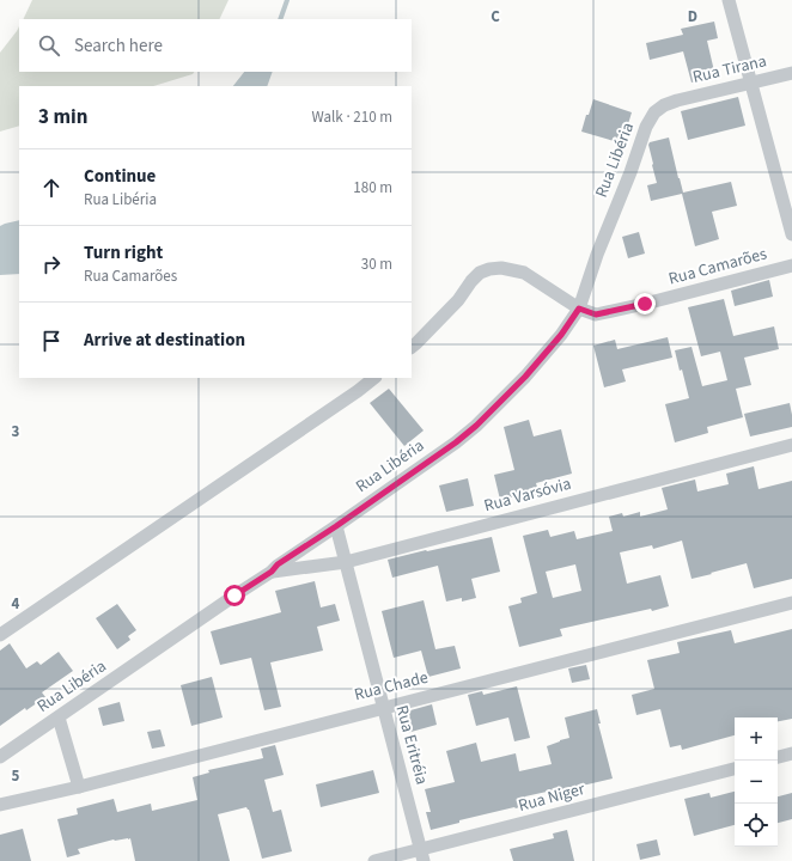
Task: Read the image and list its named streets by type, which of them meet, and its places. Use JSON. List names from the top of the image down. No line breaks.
{"streets":{"street":["Rua Tirana","Rua Libéria","Rua Camarões","Rua Varsóvia","Rua Chade","Rua Eritréia","Rua Niger"]},"crossings":[["Rua Tirana","Rua Libéria"],["Rua Libéria","Rua Camarões"],["Rua Libéria","Rua Varsóvia"],["Rua Libéria","Rua Eritréia"],["Rua Varsóvia","Rua Eritréia"],["Rua Chade","Rua Eritréia"],["Rua Eritréia","Rua Niger"]],"page":{"search":"Search here","heading":["3 min","Walk · 210 m"],"list":[["Continue","Rua Libéria","180 m"],["Turn right","Rua Camarões","30 m"],"Arrive at destination"],"map_buttons":["+","−"]},"grid":{"columns":["C","D"],"rows":["3","4","5"]}}
